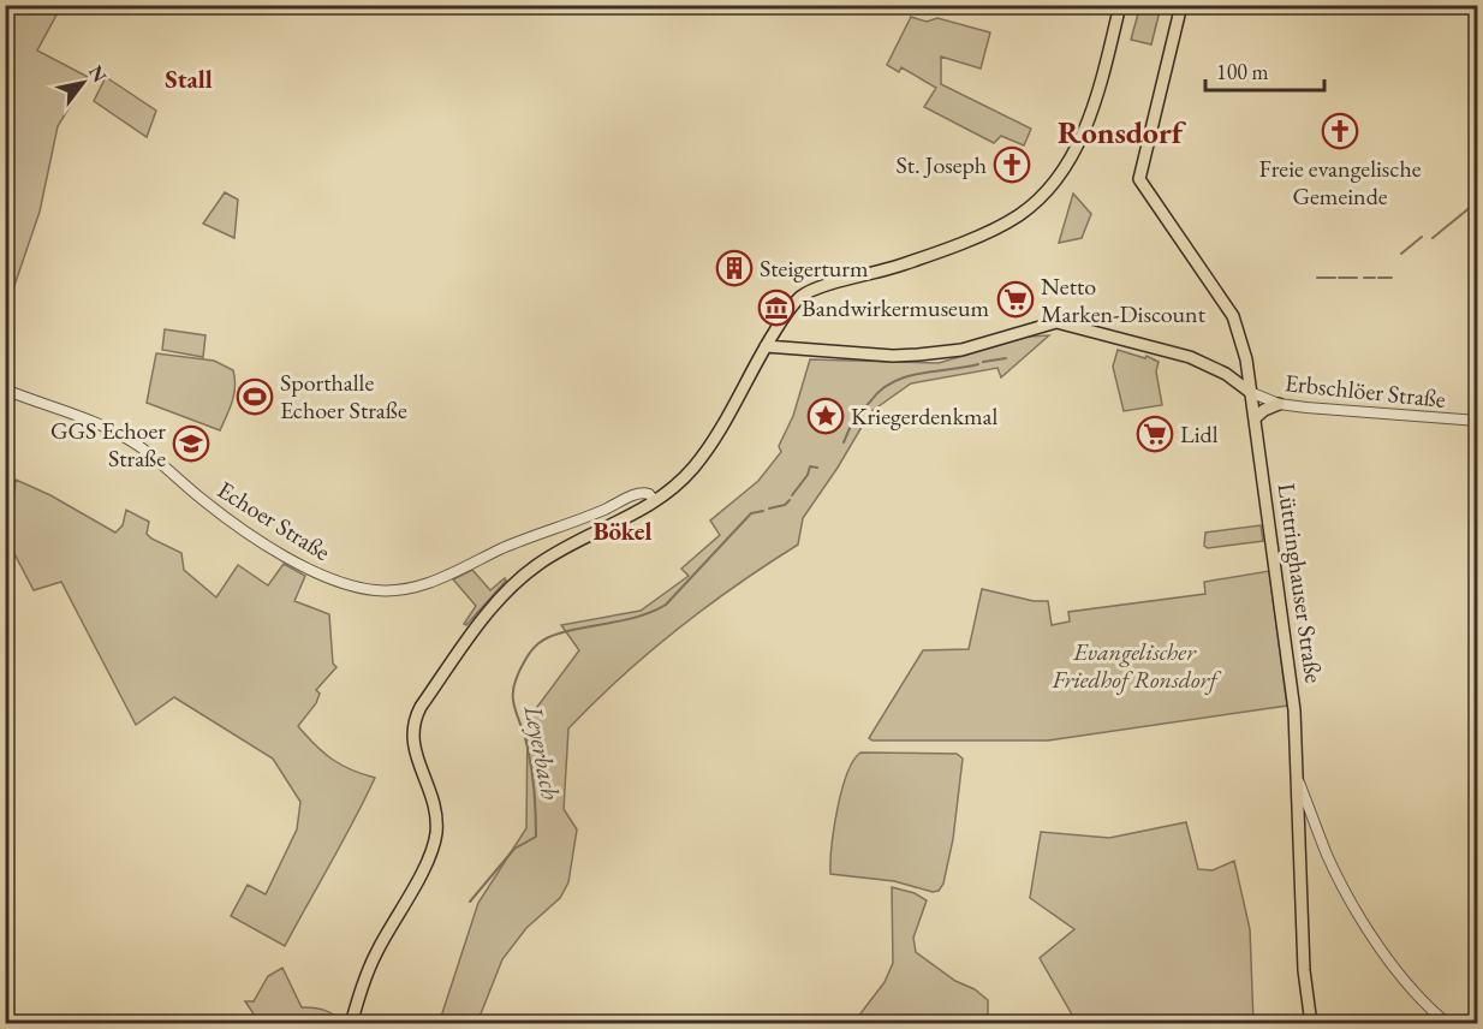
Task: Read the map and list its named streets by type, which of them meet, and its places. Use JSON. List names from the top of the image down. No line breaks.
{"streets":{"main road":["Lüttringhauser Straße"],"street":["Erbschlöer Straße","Echoer Straße"]},"crossings":[["Erbschlöer Straße","Lüttringhauser Straße"]],"districts":["Stall","Ronsdorf","Bökel"],"water":["Leyerbach"],"parks":["Evangelischer Friedhof Ronsdorf"],"places":{"church":["Freie evangelische Gemeinde","St. Joseph"],"building":["Steigerturm"],"supermarket":["Netto Marken-Discount","Lidl"],"museum":["Bandwirkermuseum"],"sports":["Sporthalle Echoer Straße"],"place":["Kriegerdenkmal"],"school or university":["GGS Echoer Straße"]},"scale_bar":"100 m","north":"top right"}
